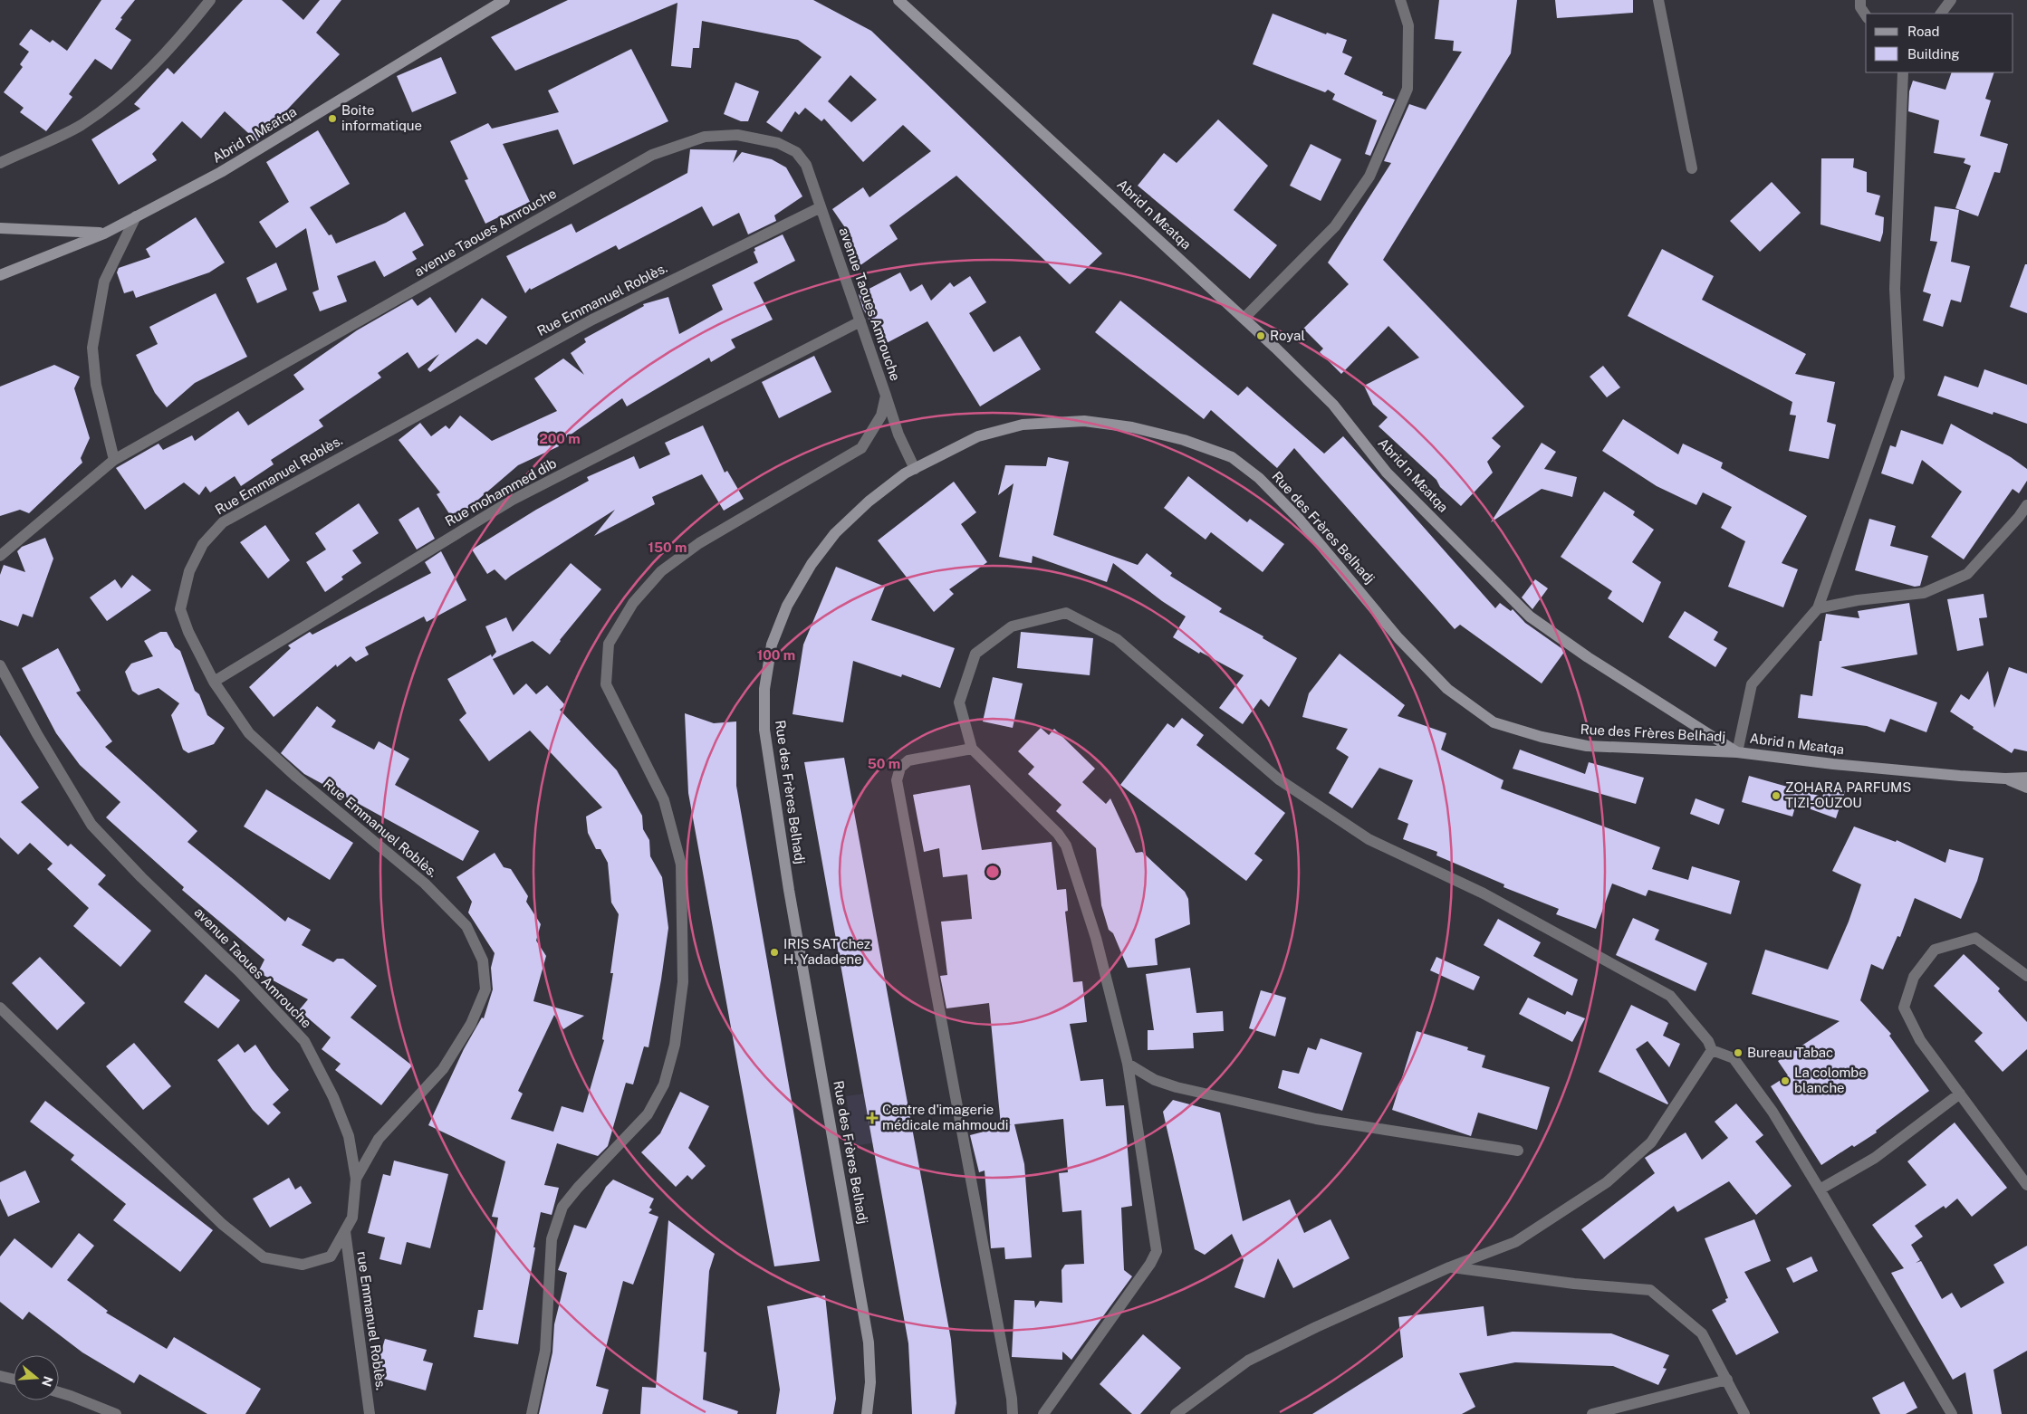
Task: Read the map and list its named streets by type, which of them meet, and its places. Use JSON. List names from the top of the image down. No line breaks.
{"streets":{"main road":["Abrid n Mɛatqa","Rue des Frères Belhadj"],"street":["avenue Taoues Amrouche","Rue Emmanuel Roblès.","Rue mohammed dib","rue Emmanuel Roblès."]},"crossings":[["Abrid n Mɛatqa","Rue des Frères Belhadj"],["avenue Taoues Amrouche","Rue Emmanuel Roblès."],["avenue Taoues Amrouche","Rue mohammed dib"],["avenue Taoues Amrouche","rue Emmanuel Roblès."],["Rue Emmanuel Roblès.","Rue mohammed dib"]],"places":{"other":["Boite informatique","Royal","ZOHARA PARFUMS TIZI-OUZOU","IRIS SAT chez H. Yadadene","Bureau Tabac","La colombe blanche"],"health":["Centre d'imagerie médicale mahmoudi"]},"legend":["Road","Building"],"north":"right","rings":["200 m","150 m","100 m","50 m"]}
